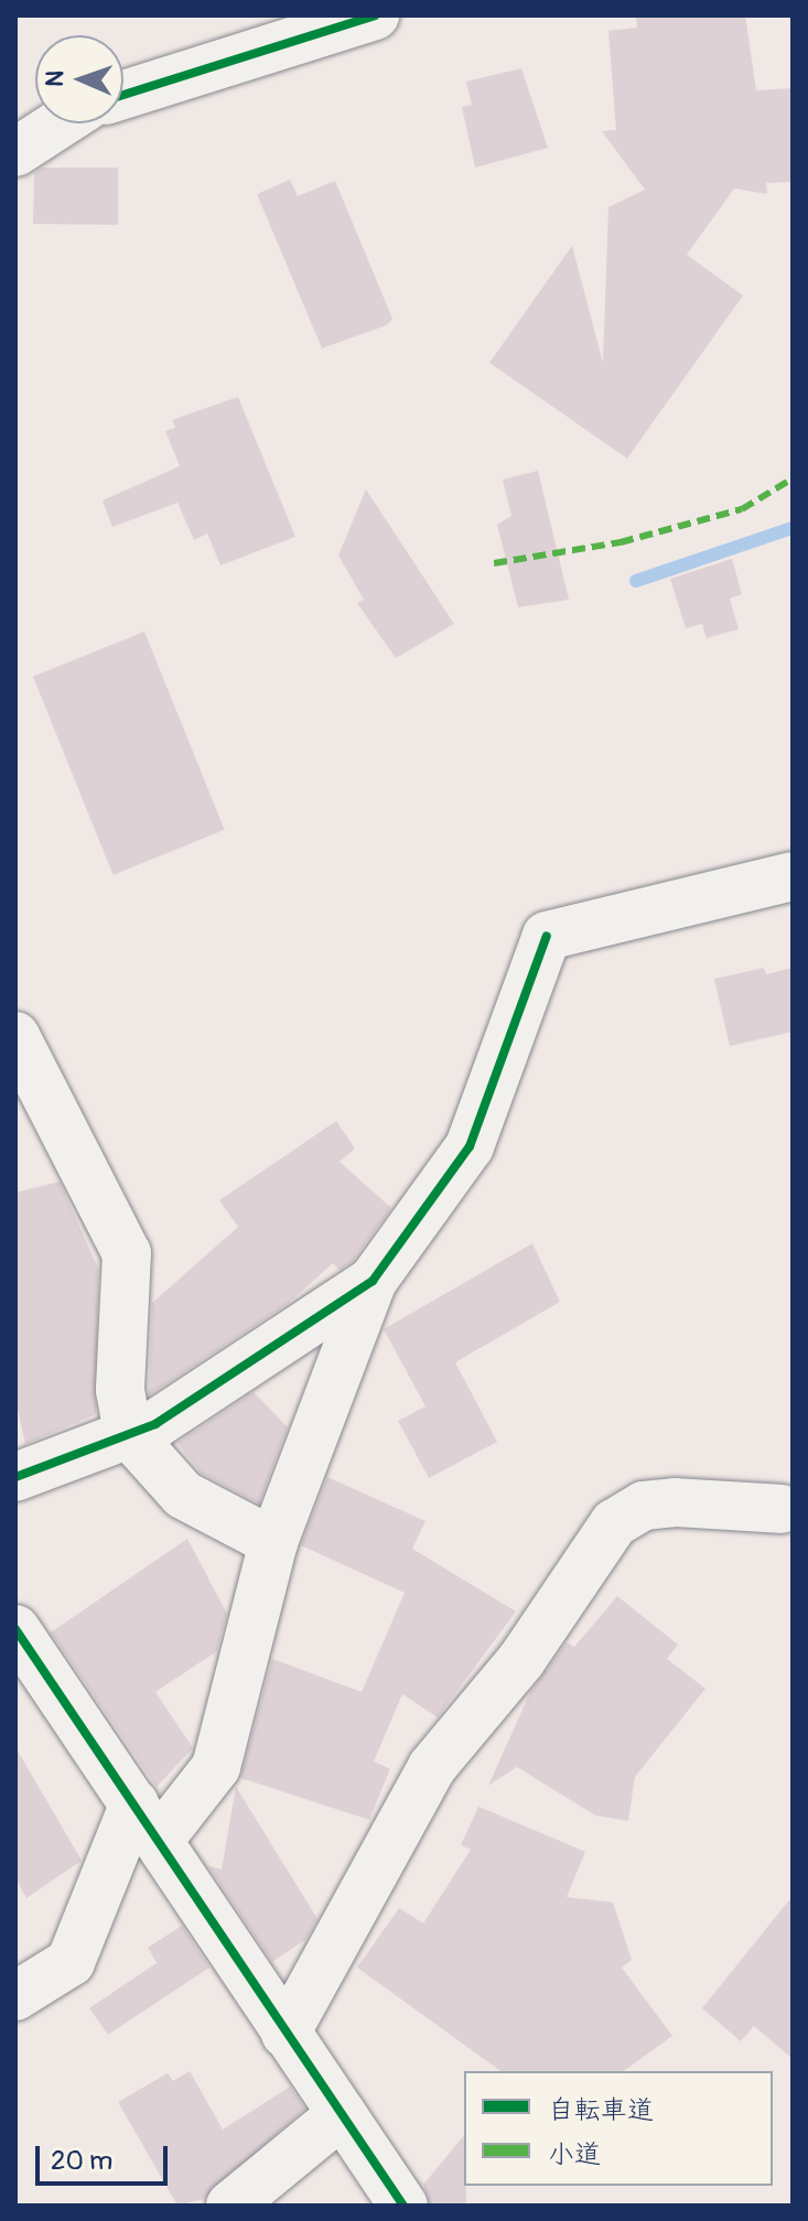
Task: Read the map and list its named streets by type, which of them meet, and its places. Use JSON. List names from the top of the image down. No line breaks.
{"legend":["自転車道","小道"],"scale_bar":"20 m","north":"left"}
